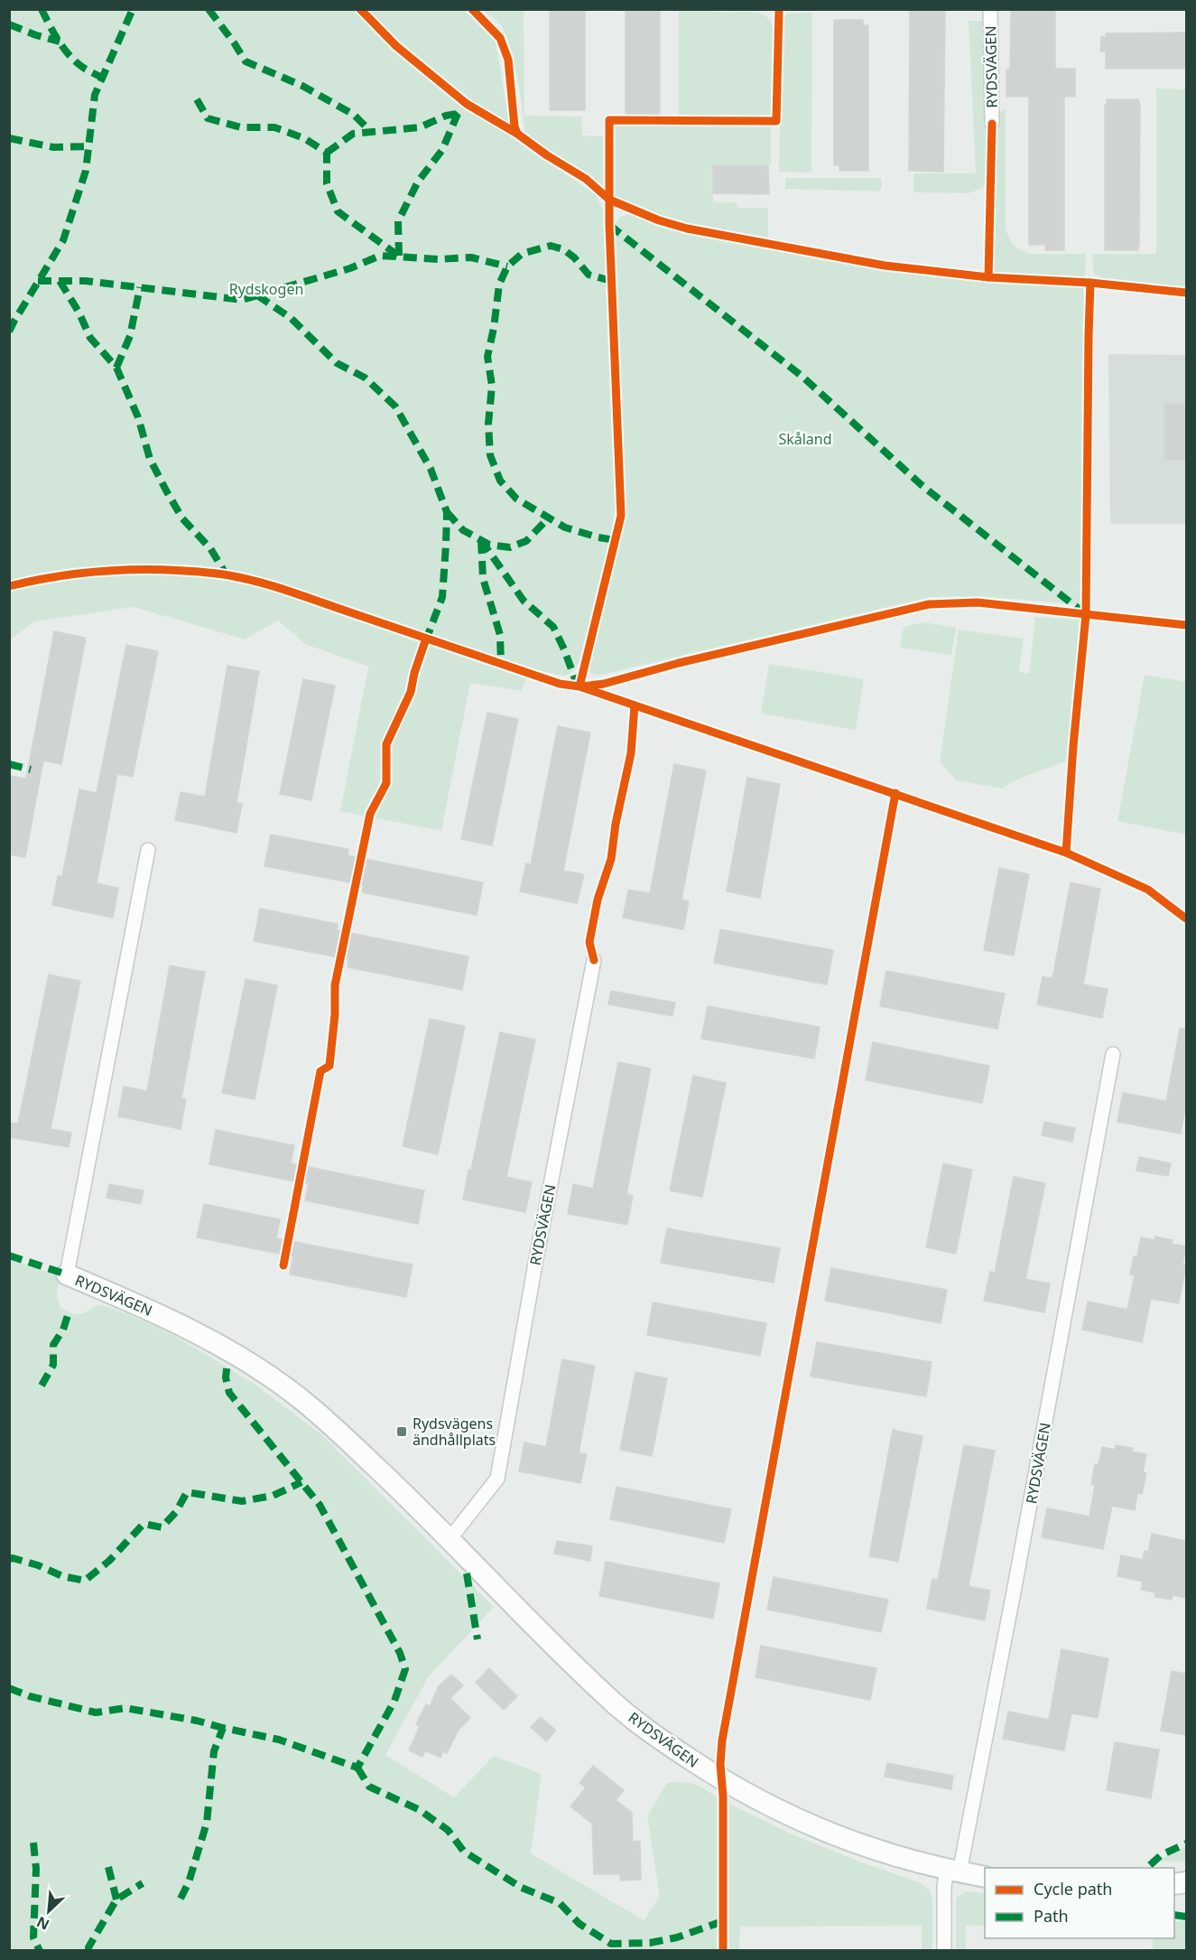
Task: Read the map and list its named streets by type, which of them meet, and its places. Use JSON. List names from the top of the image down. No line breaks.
{"streets":{"street":["RYDSVÄGEN"]},"parks":["Rydskogen","Skåland"],"places":{"transit":["Rydsvägens ändhållplats"]},"legend":["Cycle path","Path"],"north":"bottom left"}
